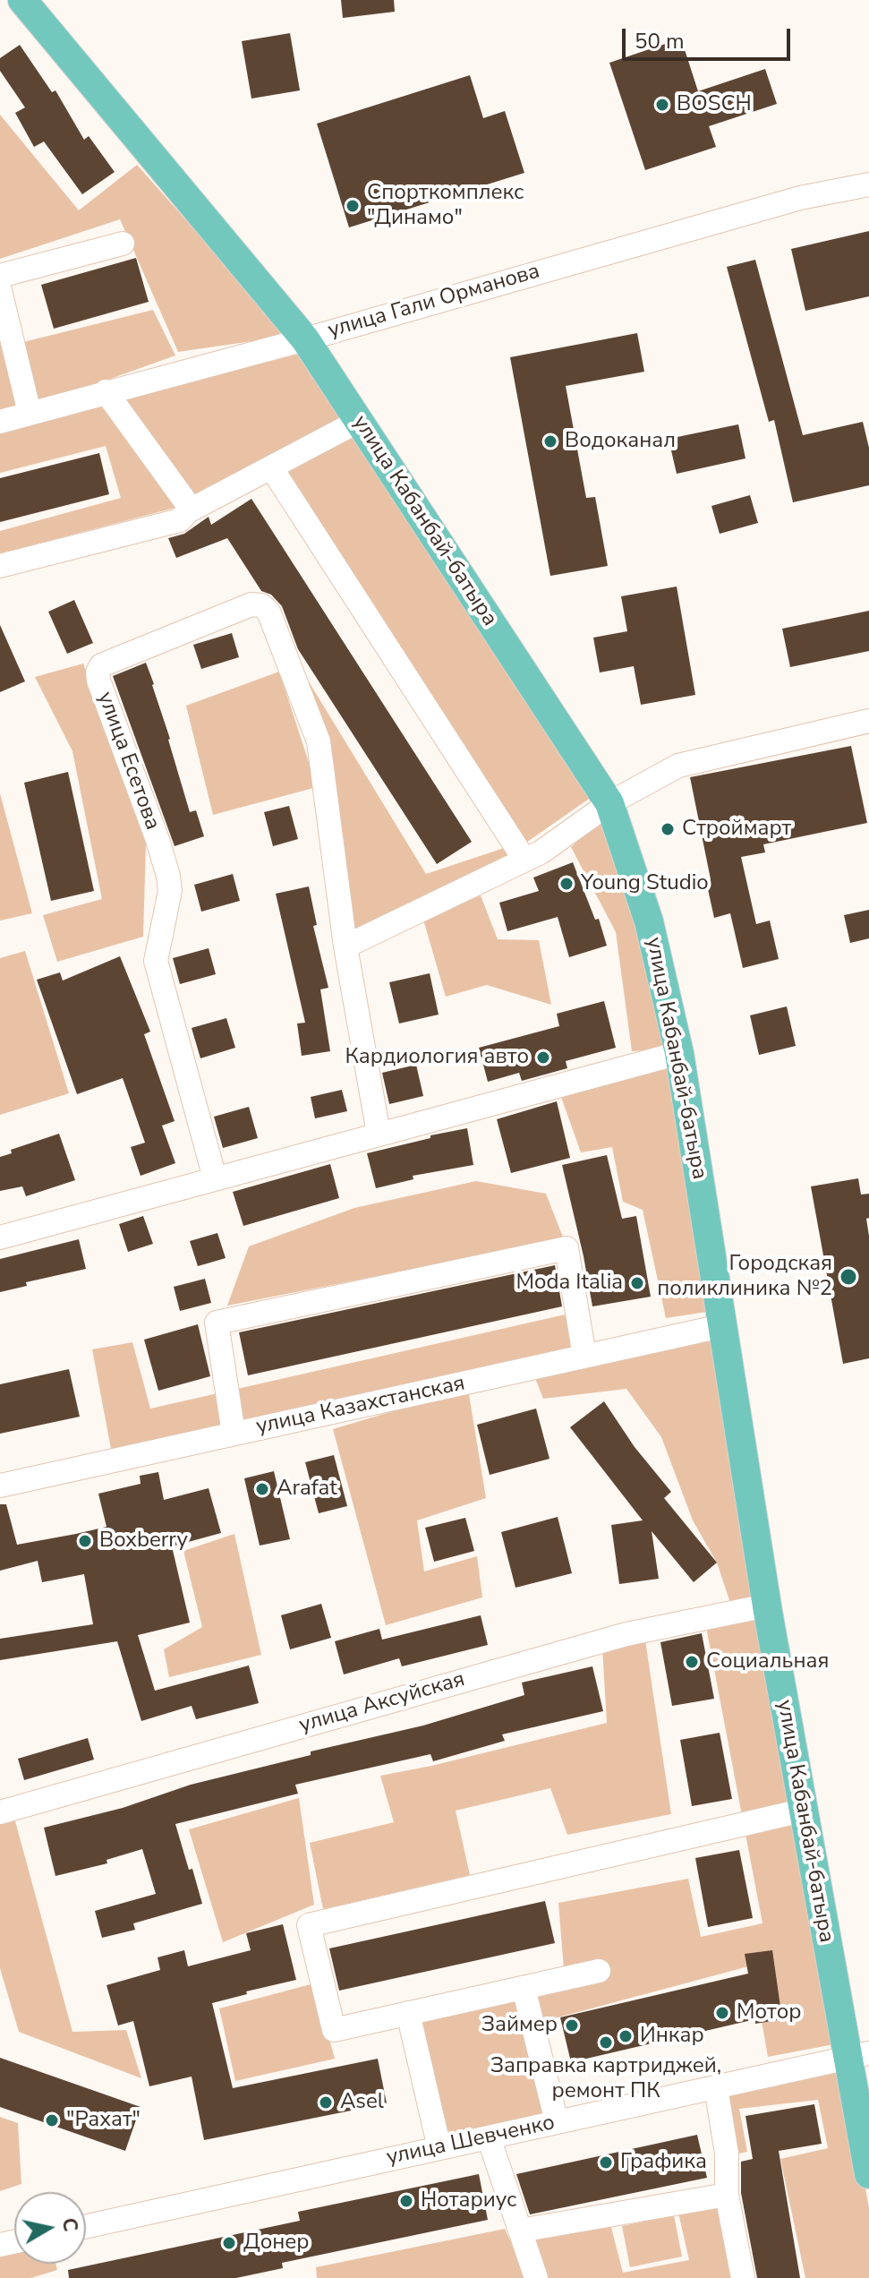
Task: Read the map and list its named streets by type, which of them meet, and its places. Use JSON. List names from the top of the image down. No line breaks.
{"streets":{"main road":["улица Кабанбай-батыра"],"street":["улица Гали Орманова","улица Есетова","улица Казахстанская","улица Аксуйская","улица Шевченко"]},"crossings":[["улица Гали Орманова","улица Кабанбай-батыра"],["улица Кабанбай-батыра","улица Казахстанская"],["улица Кабанбай-батыра","улица Аксуйская"],["улица Кабанбай-батыра","улица Шевченко"]],"places":["BOSCH","Спорткомплекс \"Динамо\"","Водоканал","Строймарт","Young Studio","Кардиология авто","Городская поликлиника №2","Moda Italia","Arafat","Boxberry","Социальная","Мотор","Займер","Инкар","Заправка картриджей, ремонт ПК","Asel","\"Рахат\"","Графика","Нотариус","Донер"],"scale_bar":"50 m","north":"right"}
